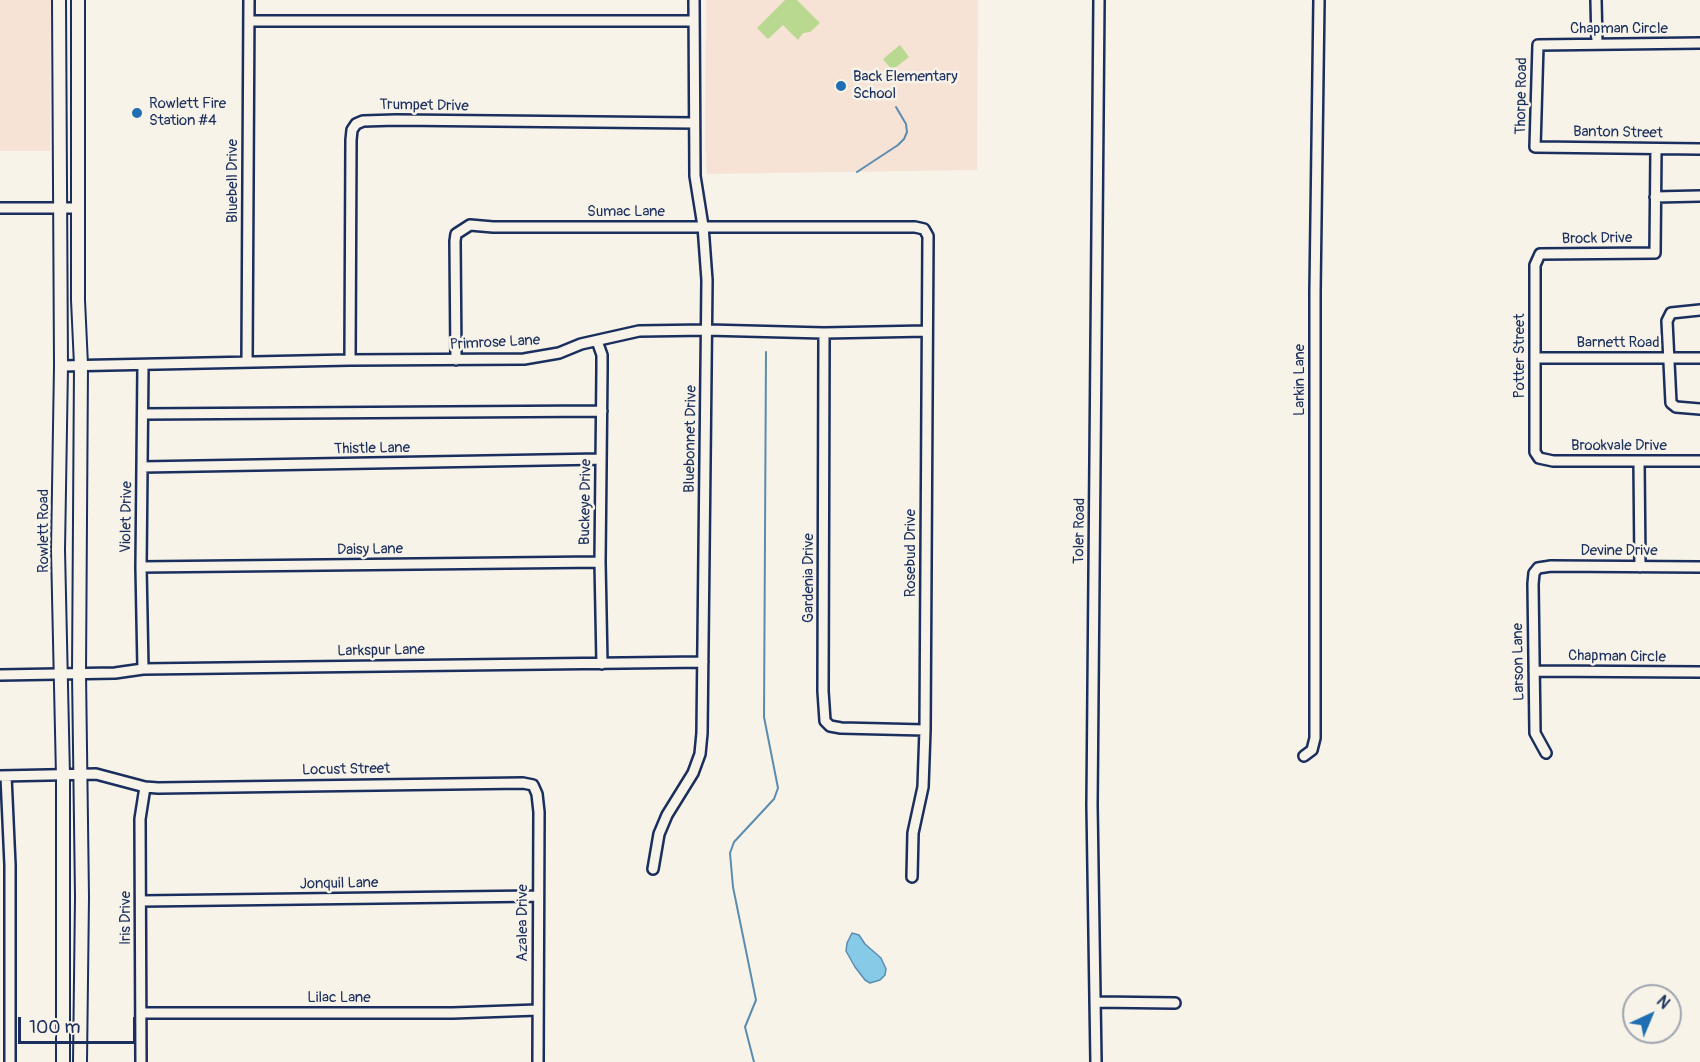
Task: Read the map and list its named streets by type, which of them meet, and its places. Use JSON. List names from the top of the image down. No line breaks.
{"streets":{"main road":["Rowlett Road"],"street":["Chapman Circle","Thorpe Road","Trumpet Drive","Banton Street","Bluebell Drive","Sumac Lane","Brock Drive","Primrose Lane","Barnett Road","Potter Street","Larkin Lane","Bluebonnet Drive","Brookvale Drive","Thistle Lane","Buckeye Drive","Violet Drive","Toler Road","Daisy Lane","Devine Drive","Rosebud Drive","Gardenia Drive","Larkspur Lane","Larson Lane","Locust Street","Jonquil Lane","Iris Drive","Azalea Drive","Lilac Lane"]},"crossings":[["Chapman Circle","Thorpe Road"],["Chapman Circle","Larson Lane"],["Thorpe Road","Banton Street"],["Trumpet Drive","Primrose Lane"],["Trumpet Drive","Bluebonnet Drive"],["Bluebell Drive","Primrose Lane"],["Sumac Lane","Primrose Lane"],["Sumac Lane","Bluebonnet Drive"],["Sumac Lane","Rosebud Drive"],["Brock Drive","Potter Street"],["Primrose Lane","Bluebonnet Drive"],["Primrose Lane","Buckeye Drive"],["Primrose Lane","Violet Drive"],["Primrose Lane","Rowlett Road"],["Primrose Lane","Rosebud Drive"],["Primrose Lane","Gardenia Drive"],["Barnett Road","Potter Street"],["Potter Street","Brookvale Drive"],["Bluebonnet Drive","Larkspur Lane"],["Thistle Lane","Buckeye Drive"],["Thistle Lane","Violet Drive"],["Buckeye Drive","Daisy Lane"],["Buckeye Drive","Larkspur Lane"],["Violet Drive","Daisy Lane"],["Violet Drive","Larkspur Lane"],["Rowlett Road","Larkspur Lane"],["Devine Drive","Larson Lane"],["Rosebud Drive","Gardenia Drive"],["Locust Street","Iris Drive"],["Locust Street","Azalea Drive"],["Jonquil Lane","Iris Drive"],["Jonquil Lane","Azalea Drive"],["Iris Drive","Lilac Lane"],["Azalea Drive","Lilac Lane"]],"places":["Back Elementary School","Rowlett Fire Station #4"],"scale_bar":"100 m","north":"top right"}
